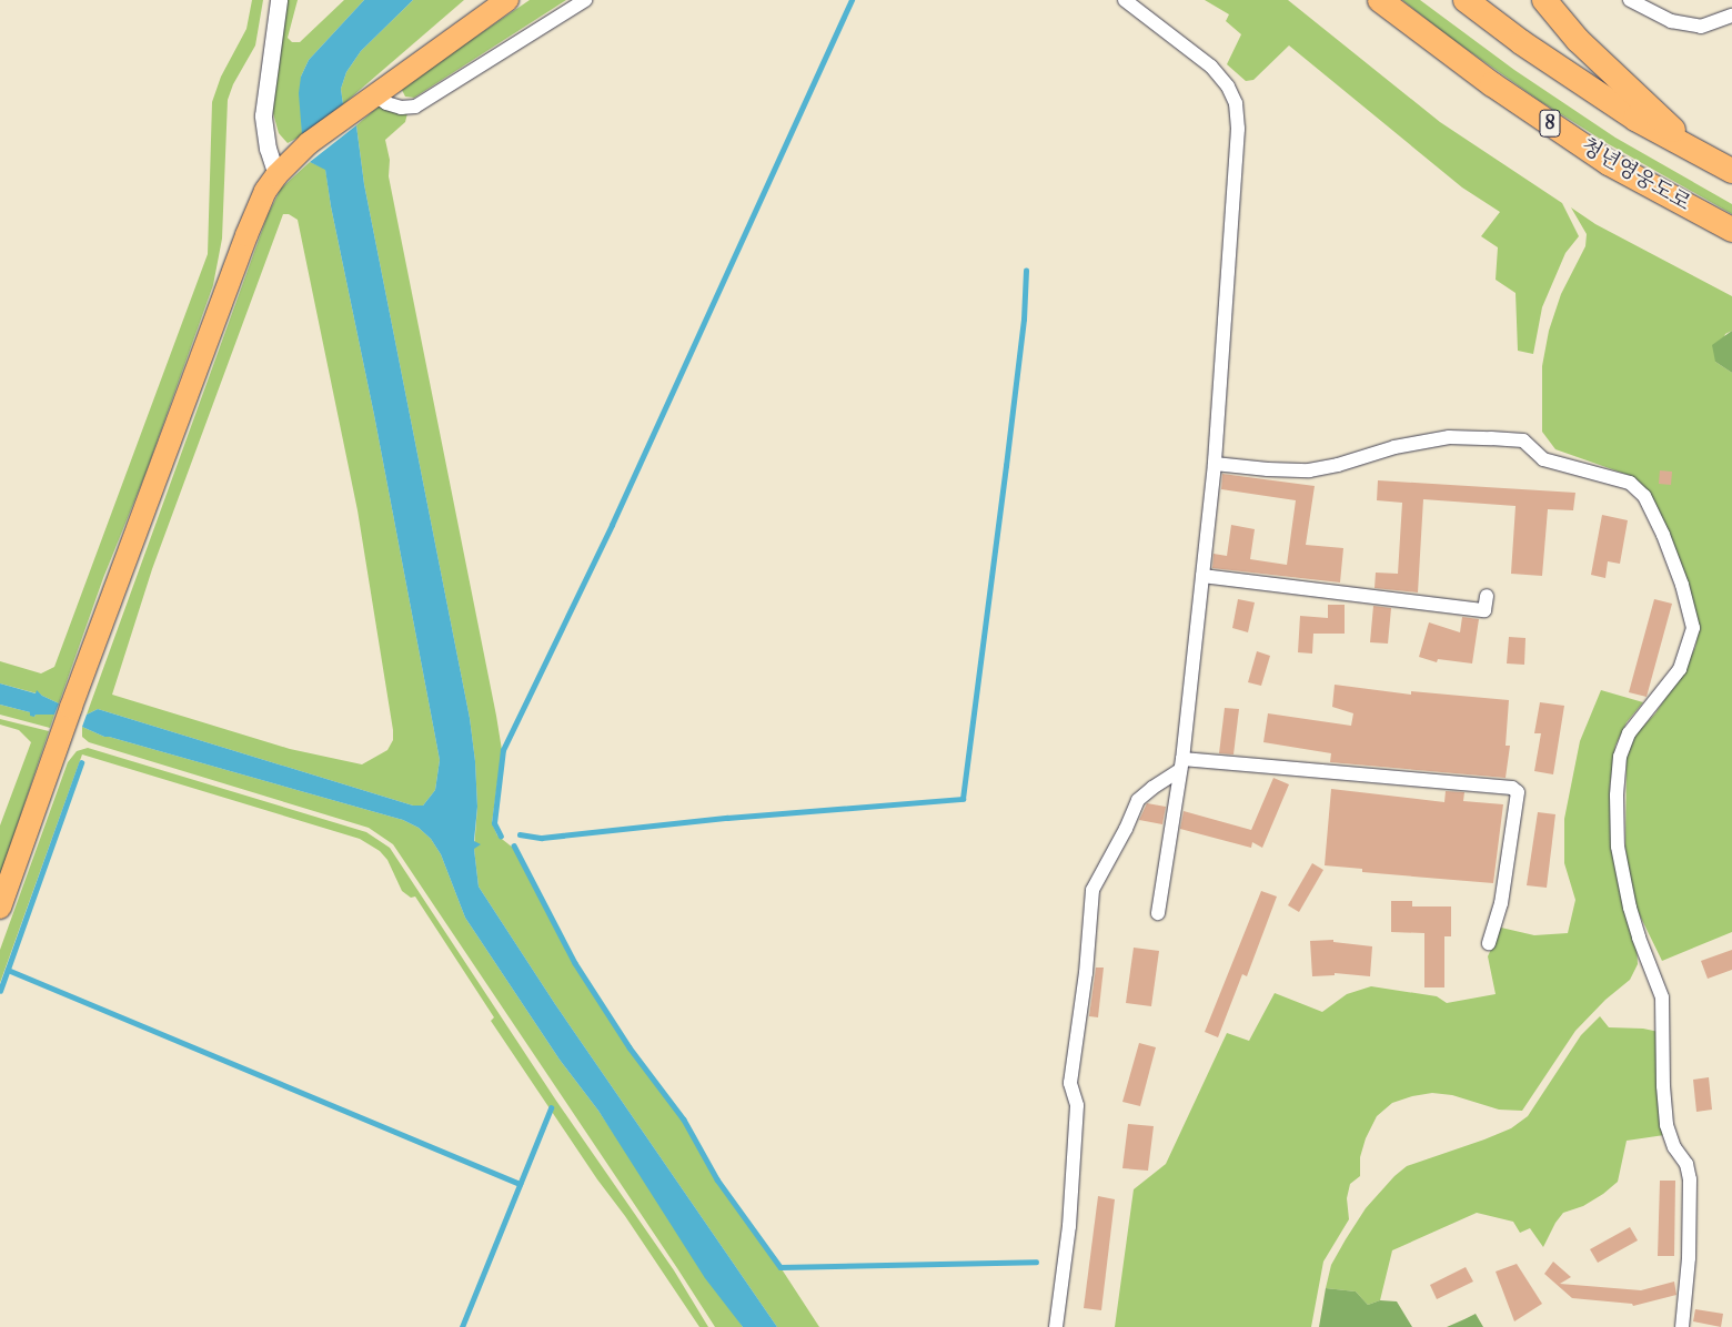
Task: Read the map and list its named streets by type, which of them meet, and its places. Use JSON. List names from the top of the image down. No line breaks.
{"streets":{"highway":["8","청년영웅도로"]}}
